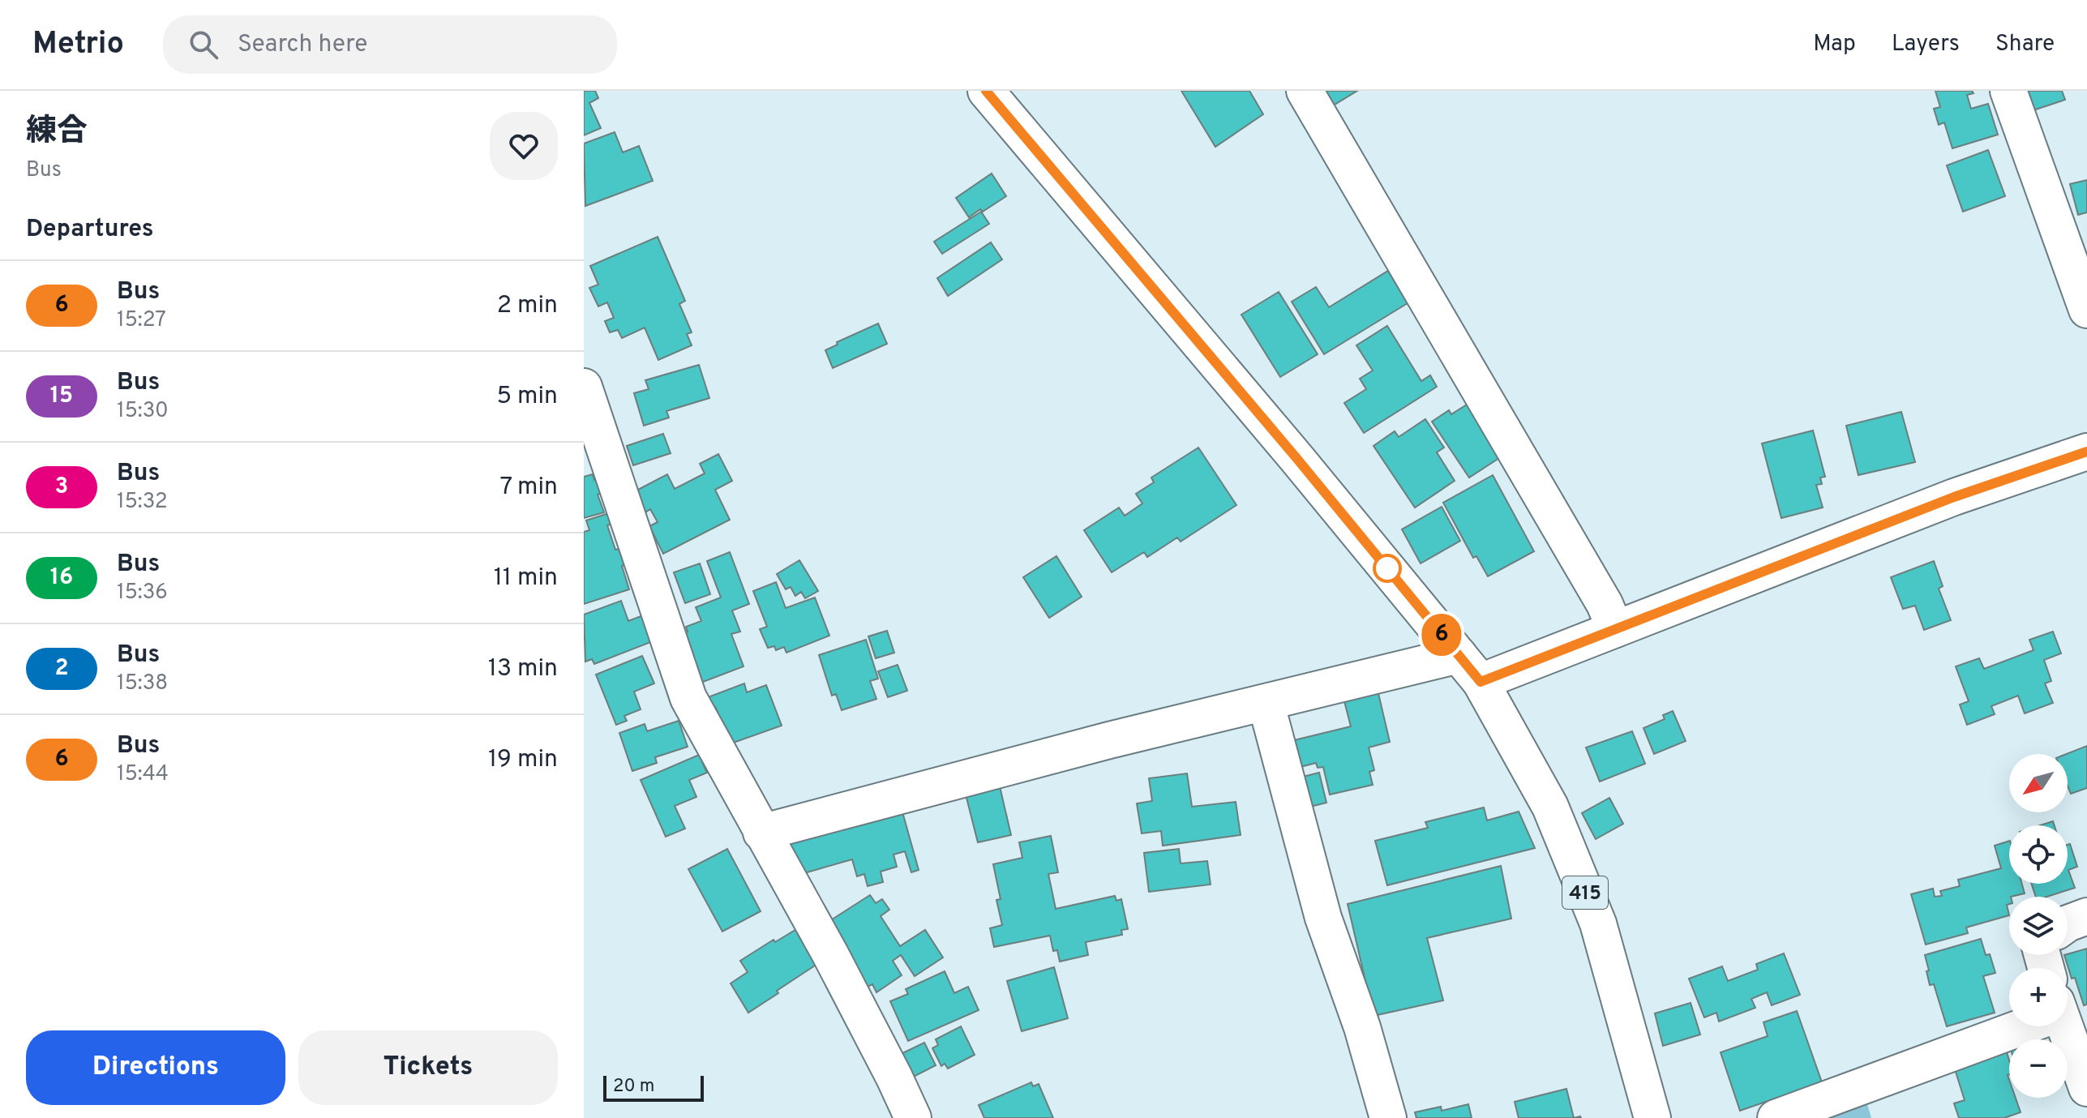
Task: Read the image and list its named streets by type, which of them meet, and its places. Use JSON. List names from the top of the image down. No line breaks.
{"streets":{"main road":["415"]},"lines":["bus line 6"],"scale_bar":"20 m","north":"bottom left","page":{"header":"Metrio","search":"Search here","nav":["Map","Layers","Share"],"heading":[["練合","Bus"],"Departures"],"on_map":"6","list":[{"mark":"6","name":"Bus","note":"15:27","value":"2 min"},{"mark":"15","name":"Bus","note":"15:30","value":"5 min"},{"mark":"3","name":"Bus","note":"15:32","value":"7 min"},{"mark":"16","name":"Bus","note":"15:36","value":"11 min"},{"mark":"2","name":"Bus","note":"15:38","value":"13 min"},{"mark":"6","name":"Bus","note":"15:44","value":"19 min"}],"map_buttons":["+","−"],"buttons":["Directions","Tickets"],"scale":"20 m"}}
